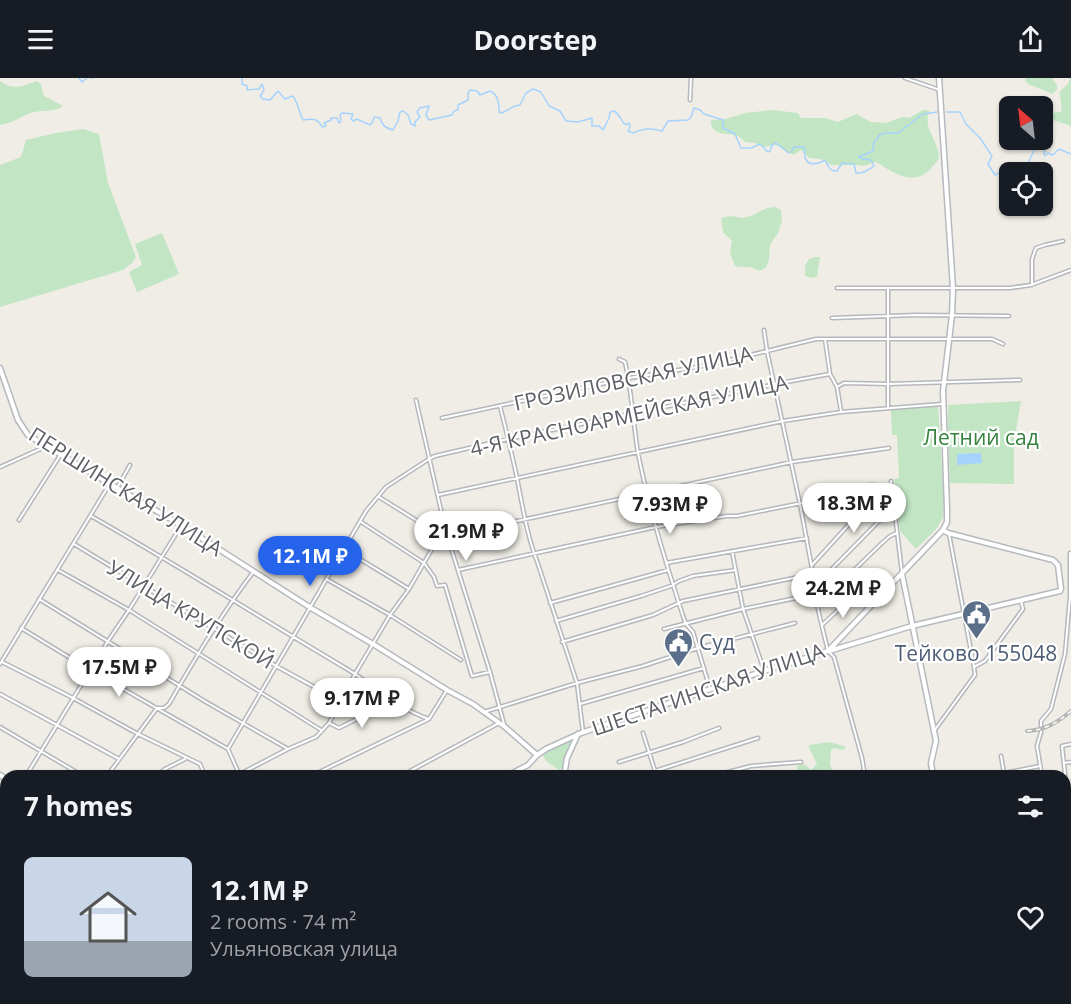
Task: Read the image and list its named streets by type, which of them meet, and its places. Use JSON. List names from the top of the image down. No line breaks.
{"streets":{"street":["ГРОЗИЛОВСКАЯ УЛИЦА","4-Я КРАСНОАРМЕЙСКАЯ УЛИЦА","ПЕРШИНСКАЯ УЛИЦА","УЛИЦА КРУПСКОЙ","ШЕСТАГИНСКАЯ УЛИЦА"]},"crossings":[["4-Я КРАСНОАРМЕЙСКАЯ УЛИЦА","ПЕРШИНСКАЯ УЛИЦА"],["4-Я КРАСНОАРМЕЙСКАЯ УЛИЦА","УЛИЦА КРУПСКОЙ"],["ПЕРШИНСКАЯ УЛИЦА","ШЕСТАГИНСКАЯ УЛИЦА"]],"parks":["Летний сад"],"places":{"public building":["Тейково 155048","Суд"]},"north":"top left","page":{"header":"Doorstep","price":["18.3M ₽","7.93M ₽","21.9M ₽","12.1M ₽","24.2M ₽","17.5M ₽","9.17M ₽"],"heading":"7 homes","list":[{"name":"12.1M ₽","note":"2 rooms · 74 m² · Ульяновская улица"}]}}
